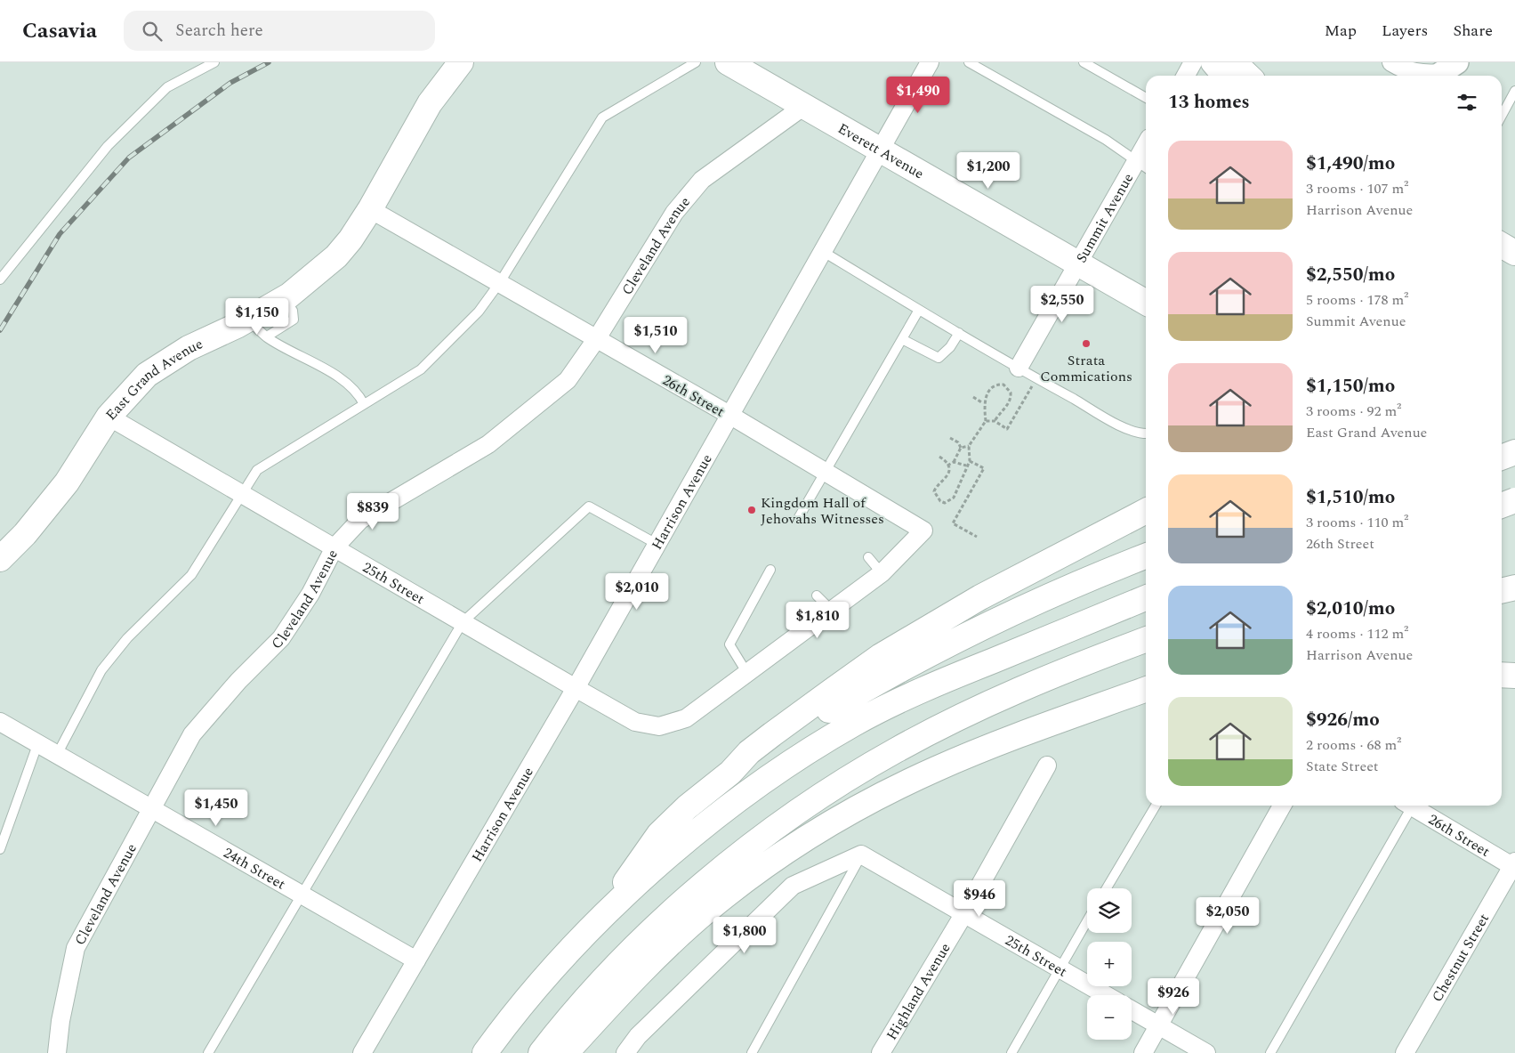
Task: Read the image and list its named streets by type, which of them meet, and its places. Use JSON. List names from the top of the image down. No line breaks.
{"streets":{"main road":["Everett Avenue","East Grand Avenue"],"street":["Summit Avenue","Cleveland Avenue","26th Street","Harrison Avenue","25th Street","24th Street","Chestnut Street","Highland Avenue"]},"crossings":[["Everett Avenue","Summit Avenue"],["Everett Avenue","Cleveland Avenue"],["Everett Avenue","Harrison Avenue"],["Cleveland Avenue","26th Street"],["Cleveland Avenue","25th Street"],["Cleveland Avenue","24th Street"],["East Grand Avenue","26th Street"],["East Grand Avenue","25th Street"],["26th Street","Harrison Avenue"],["26th Street","Chestnut Street"],["Harrison Avenue","25th Street"],["Harrison Avenue","24th Street"],["25th Street","Highland Avenue"]],"places":["Strata Commications","Kingdom Hall of Jehovahs Witnesses"],"page":{"header":"Casavia","search":"Search here","nav":["Map","Layers","Share"],"heading":"13 homes","price":["$1,490","$1,200","$2,550","$1,150","$1,510","$839","$2,010","$1,810","$1,450","$946","$2,050","$1,800","$926"],"list":[{"name":"$1,490/mo","note":"3 rooms · 107 m² · Harrison Avenue"},{"name":"$2,550/mo","note":"5 rooms · 178 m² · Summit Avenue"},{"name":"$1,150/mo","note":"3 rooms · 92 m² · East Grand Avenue"},{"name":"$1,510/mo","note":"3 rooms · 110 m² · 26th Street"},{"name":"$2,010/mo","note":"4 rooms · 112 m² · Harrison Avenue"},{"name":"$926/mo","note":"2 rooms · 68 m² · State Street"}],"map_buttons":["+","−"]}}
